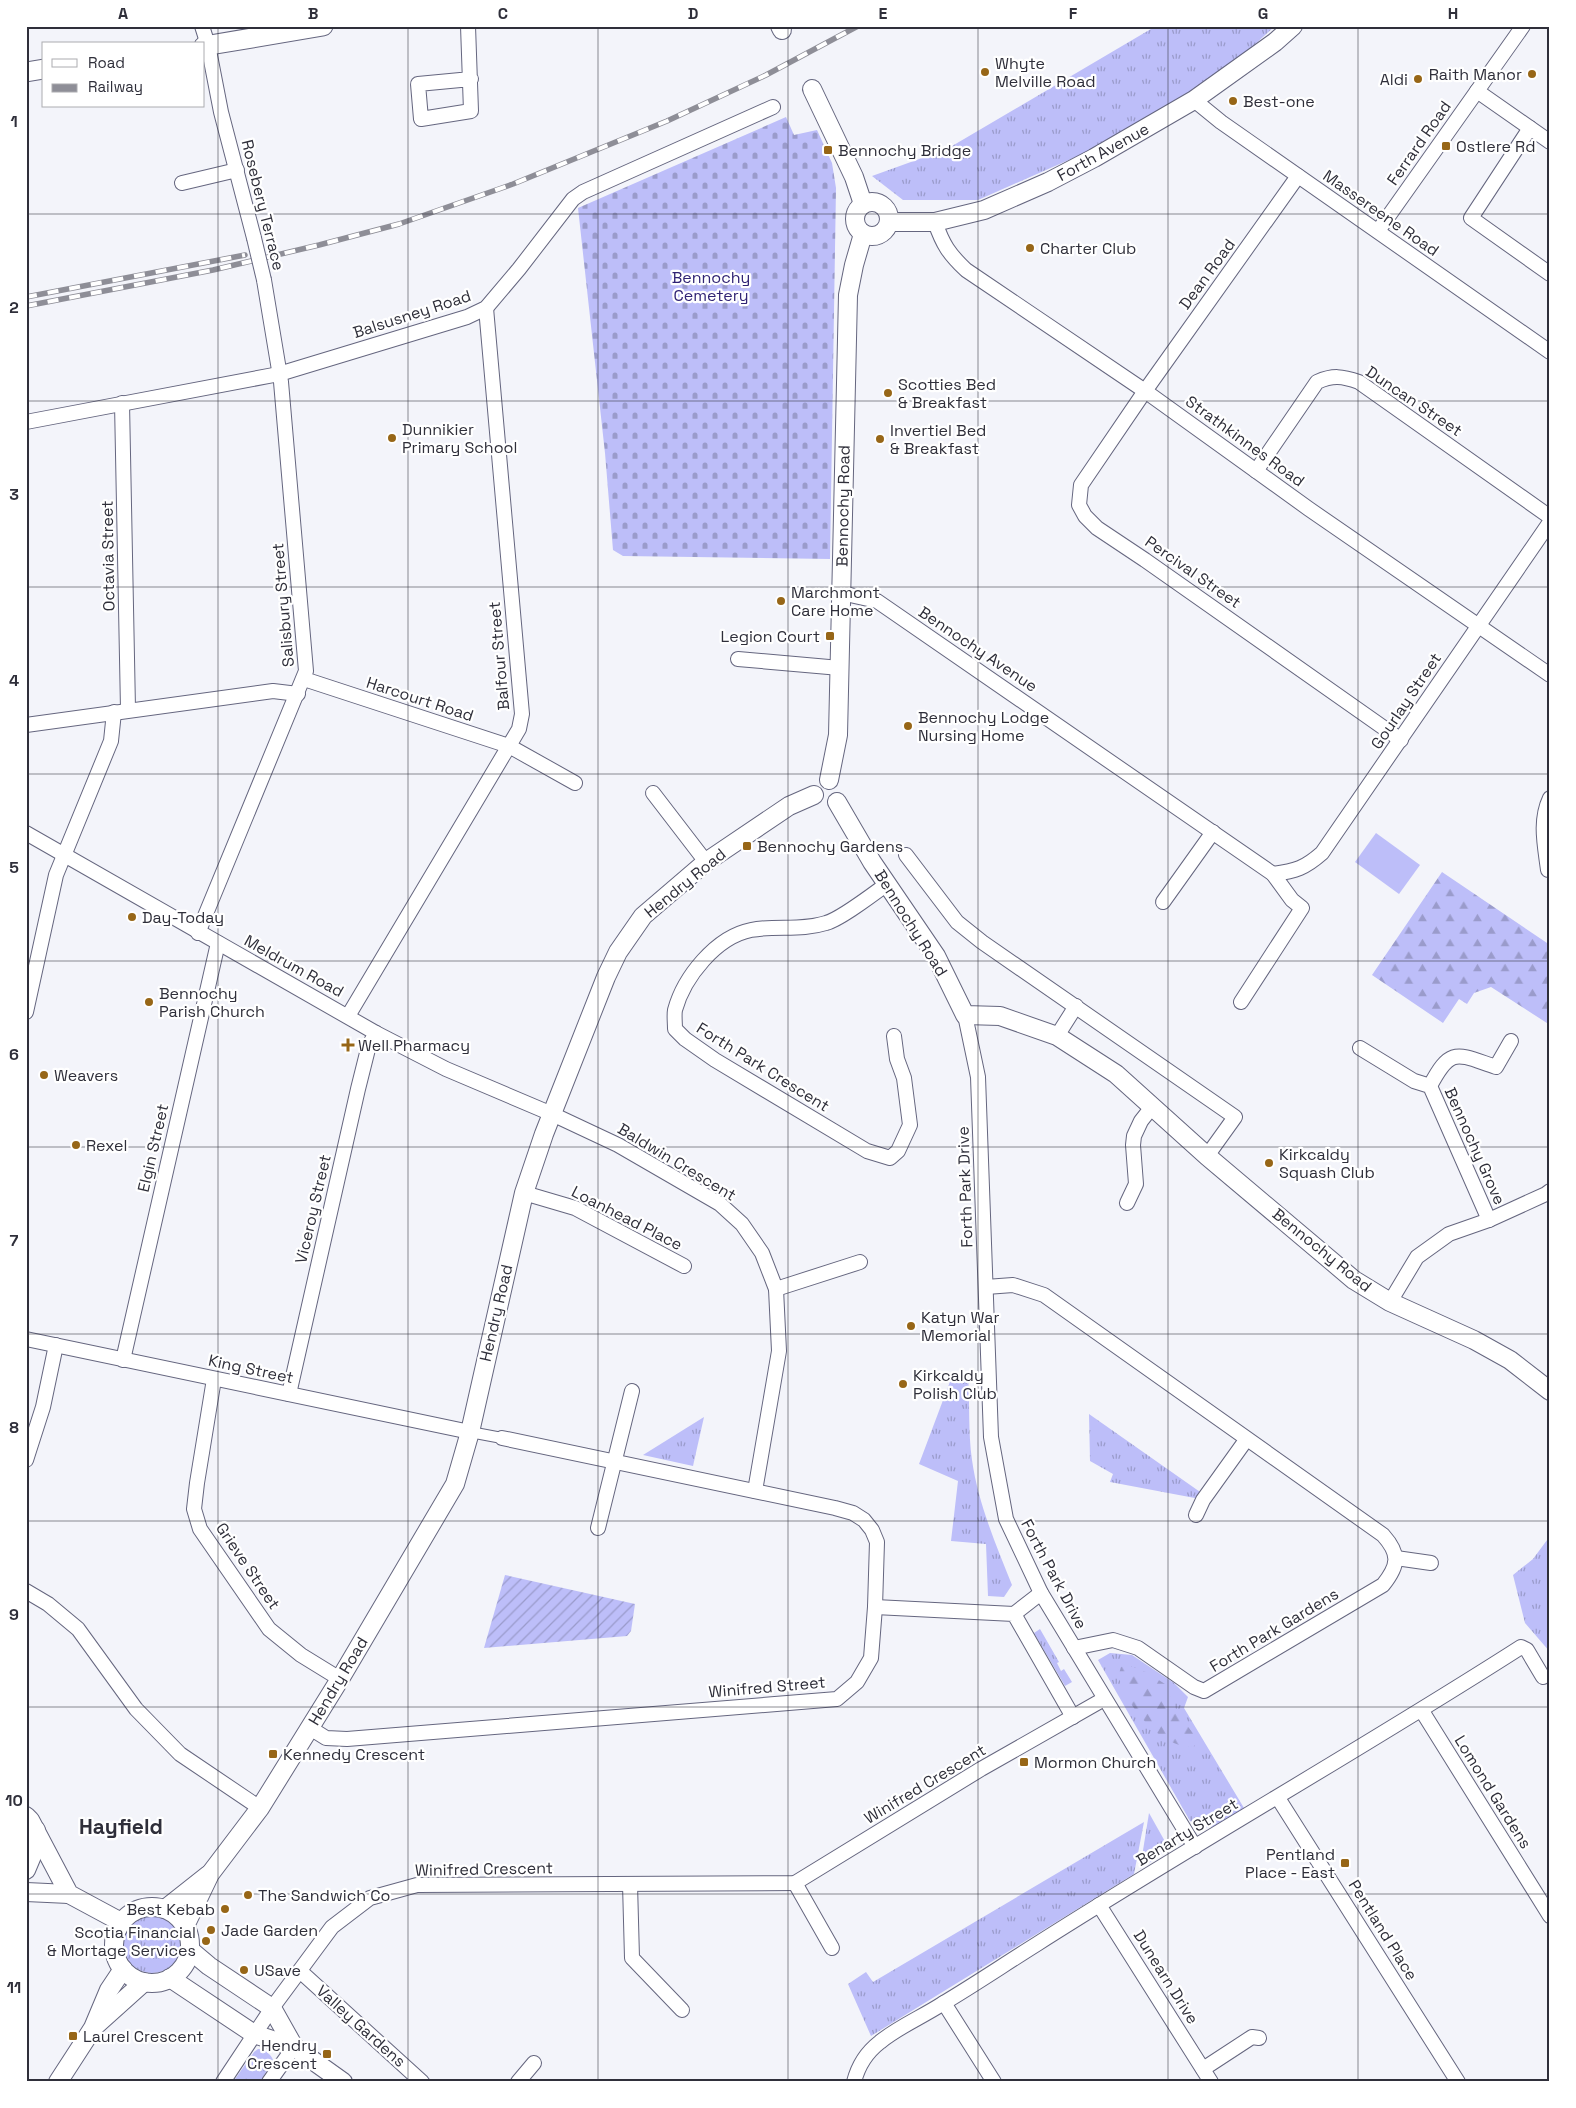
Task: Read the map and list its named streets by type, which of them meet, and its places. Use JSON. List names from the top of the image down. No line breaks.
{"streets":{"street":["Ferrard Road","Forth Avenue","Rosebery Terrace","Massereene Road","Dean Road","Balsusney Road","Duncan Street","Strathkinnes Road","Bennochy Road","Octavia Street","Percival Street","Salisbury Street","Bennochy Avenue","Balfour Street","Harcourt Road","Gourlay Street","Hendry Road","Meldrum Road","Forth Park Crescent","Bennochy Grove","Elgin Street","Baldwin Crescent","Forth Park Drive","Viceroy Street","Loanhead Place","King Street","Grieve Street","Forth Park Gardens","Winifred Street","Winifred Crescent","Lomond Gardens","Benarty Street","Pentland Place","Dunearn Drive","Valley Gardens"]},"crossings":[["Ferrard Road","Massereene Road"],["Forth Avenue","Massereene Road"],["Forth Avenue","Strathkinnes Road"],["Forth Avenue","Bennochy Road"],["Rosebery Terrace","Balsusney Road"],["Rosebery Terrace","Salisbury Street"],["Massereene Road","Dean Road"],["Dean Road","Strathkinnes Road"],["Dean Road","Percival Street"],["Balsusney Road","Octavia Street"],["Balsusney Road","Salisbury Street"],["Balsusney Road","Balfour Street"],["Duncan Street","Strathkinnes Road"],["Strathkinnes Road","Percival Street"],["Strathkinnes Road","Gourlay Street"],["Bennochy Road","Bennochy Avenue"],["Bennochy Road","Hendry Road"],["Bennochy Road","Forth Park Crescent"],["Bennochy Road","Forth Park Drive"],["Octavia Street","Meldrum Road"],["Percival Street","Gourlay Street"],["Salisbury Street","Harcourt Road"],["Salisbury Street","Meldrum Road"],["Bennochy Avenue","Gourlay Street"],["Balfour Street","Harcourt Road"],["Balfour Street","Meldrum Road"],["Hendry Road","Meldrum Road"],["Hendry Road","Baldwin Crescent"],["Hendry Road","Loanhead Place"],["Hendry Road","King Street"],["Hendry Road","Grieve Street"],["Hendry Road","Winifred Street"],["Meldrum Road","Elgin Street"],["Meldrum Road","Baldwin Crescent"],["Meldrum Road","Viceroy Street"],["Elgin Street","King Street"],["Baldwin Crescent","Winifred Street"],["Forth Park Drive","Forth Park Gardens"],["Forth Park Drive","Winifred Crescent"],["Forth Park Drive","Benarty Street"],["Viceroy Street","King Street"],["King Street","Grieve Street"],["Winifred Crescent","Valley Gardens"],["Lomond Gardens","Benarty Street"],["Benarty Street","Pentland Place"],["Benarty Street","Dunearn Drive"]],"districts":["Hayfield"],"parks":["Bennochy Cemetery"],"places":{"other":["Whyte Melville Road","Raith Manor","Aldi","Best-one","Charter Club","Scotties Bed & Breakfast","Dunnikier Primary School","Invertiel Bed & Breakfast","Marchmont Care Home","Bennochy Lodge Nursing Home","Day-Today","Bennochy Parish Church","Weavers","Rexel","Kirkcaldy Squash Club","Katyn War Memorial","Kirkcaldy Polish Club","The Sandwich Co","Best Kebab","Jade Garden","Scotia Financial & Mortage Services","USave"],"transit":["Ostlere Rd","Bennochy Bridge","Legion Court","Bennochy Gardens","Kennedy Crescent","Mormon Church","Pentland Place - East","Laurel Crescent","Hendry Crescent"],"health":["Well Pharmacy"]},"legend":["Road","Railway"],"grid":{"columns":["A","B","C","D","E","F","G","H"],"rows":["1","2","3","4","5","6","7","8","9","10","11"]}}
